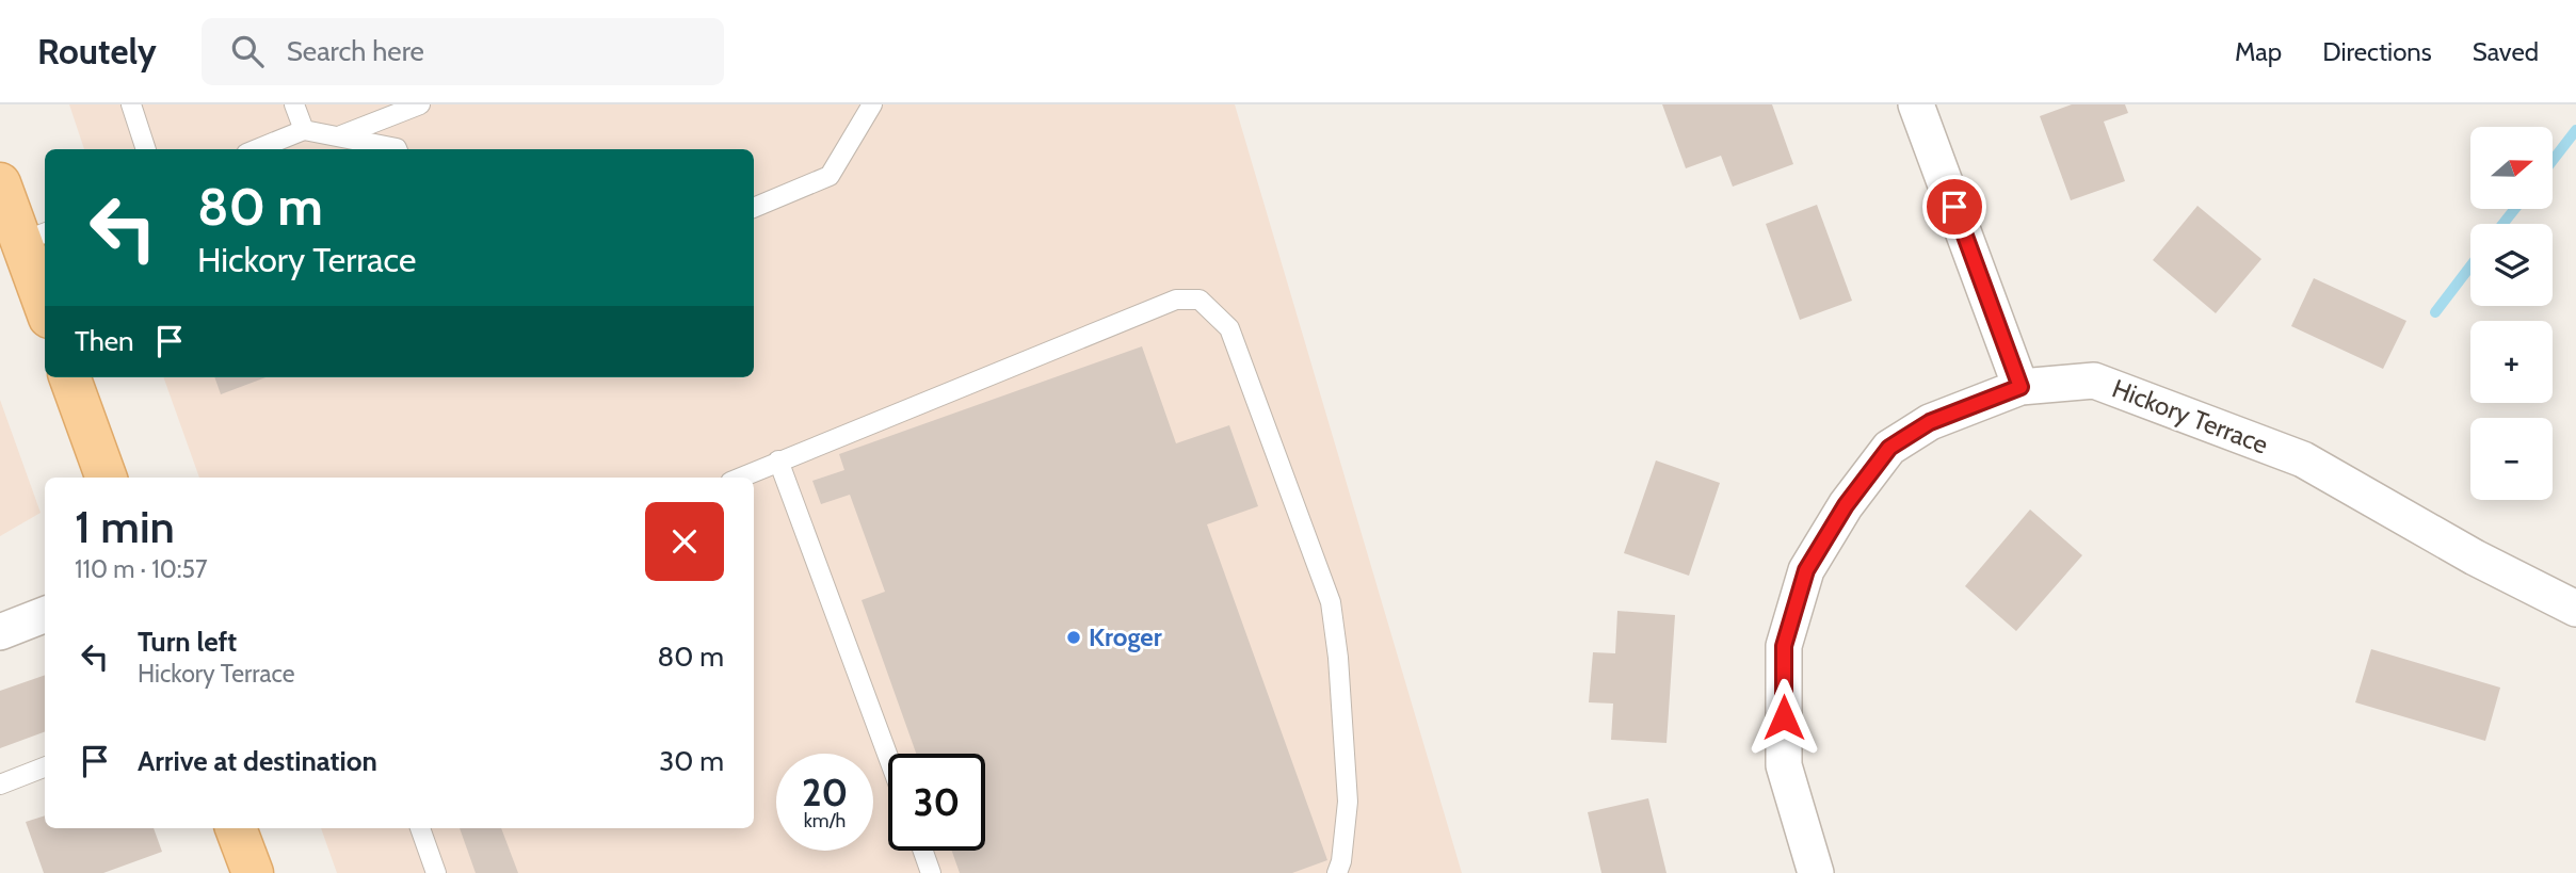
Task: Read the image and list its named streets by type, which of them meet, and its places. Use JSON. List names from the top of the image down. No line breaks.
{"streets":{"street":["Hickory Terrace"]},"places":["Kroger"],"north":"right","page":{"header":"Routely","search":"Search here","nav":["Map","Directions","Saved"],"map_buttons":["+","−"],"turn":["80 m","Hickory Terrace"],"then":"Then","heading":["1 min","110 m · 10:57"],"list":[{"name":"Turn left","note":"Hickory Terrace","value":"80 m"},{"name":"Arrive at destination","value":"30 m"}],"speed":"20 km/h","limit":"30"}}
